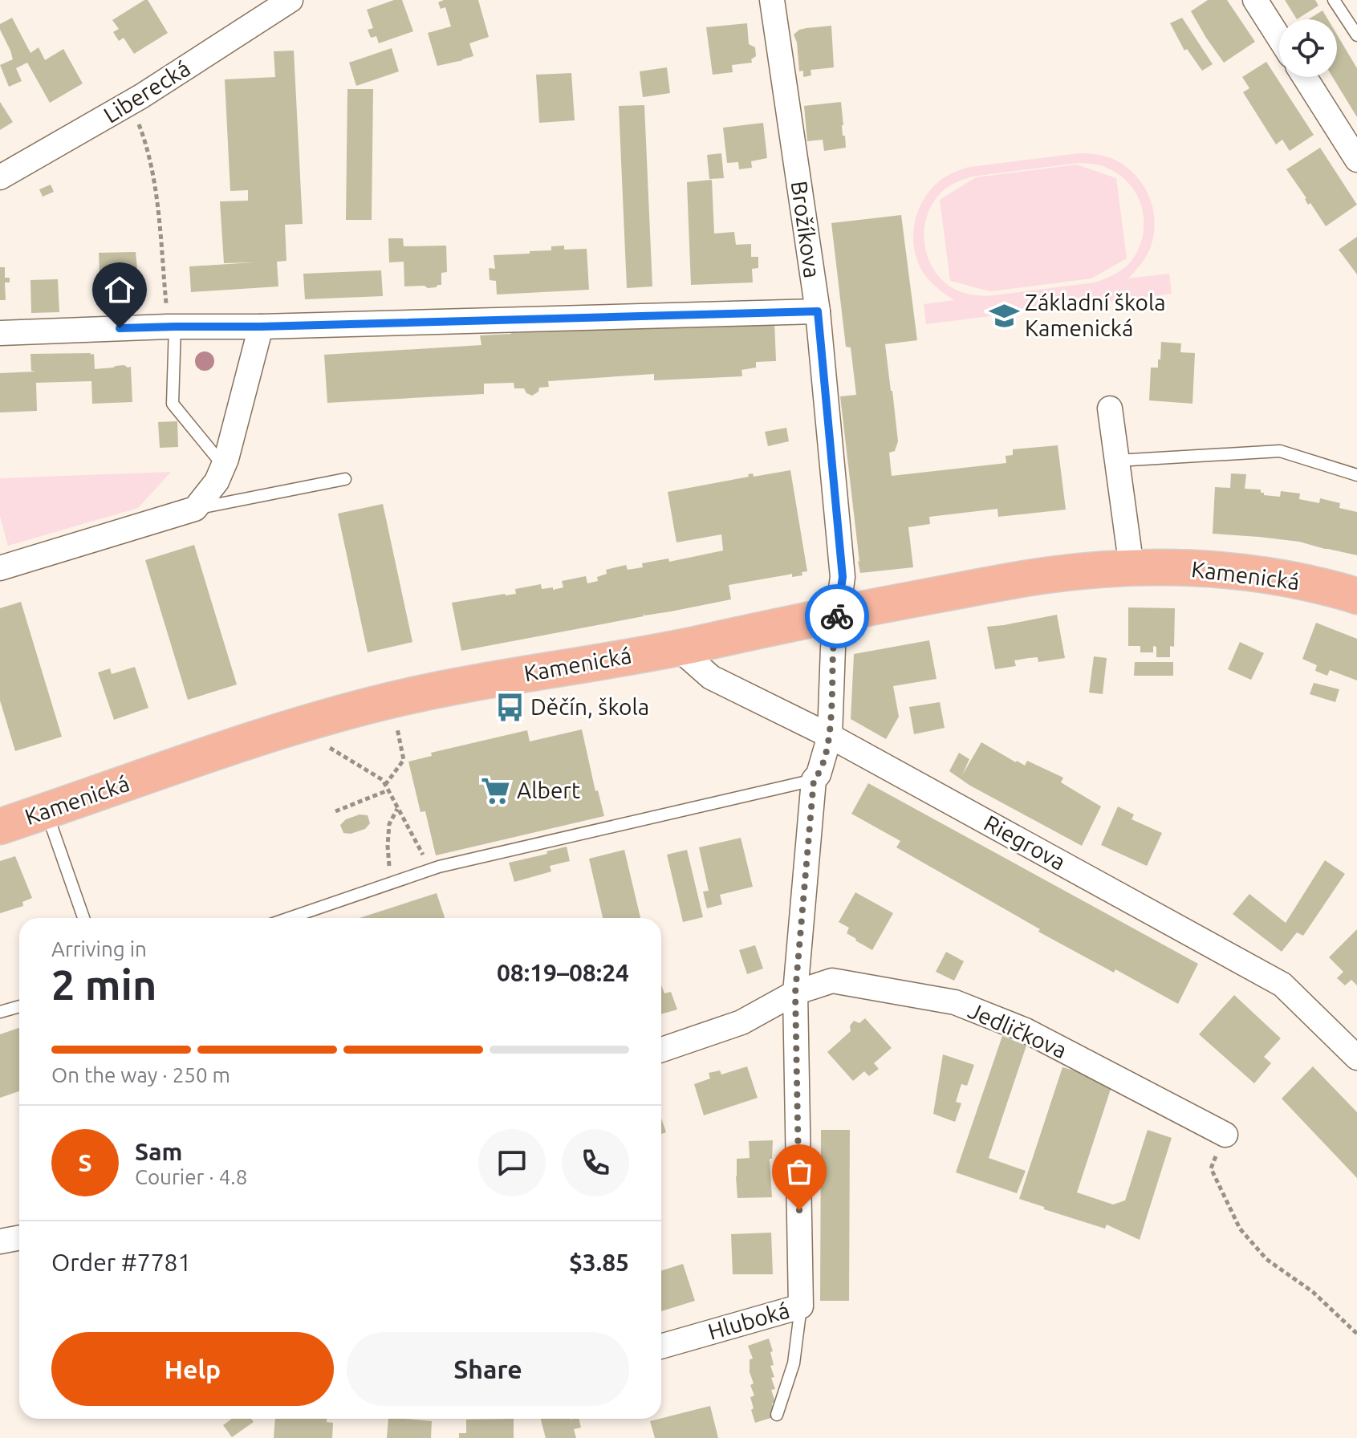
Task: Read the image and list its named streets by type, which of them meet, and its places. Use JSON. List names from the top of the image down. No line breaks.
{"streets":{"main road":["Kamenická"],"street":["Liberecká","Brožíkova","Riegrova","Jedličkova","Hluboká"]},"crossings":[["Brožíkova","Kamenická"],["Brožíkova","Hluboká"],["Kamenická","Riegrova"],["Kamenická","Hluboká"],["Riegrova","Hluboká"],["Jedličkova","Hluboká"]],"places":{"school or university":["Základní škola Kamenická"],"bus stop":["Děčín, škola"],"supermarket":["Albert"]},"page":{"heading":["2 min","Arriving in","08:19–08:24"],"panel":["Sam","Courier · 4.8","Order #7781","$3.85"],"bar":"On the way · 250 m","round":"S","buttons":["Help","Share"]}}
